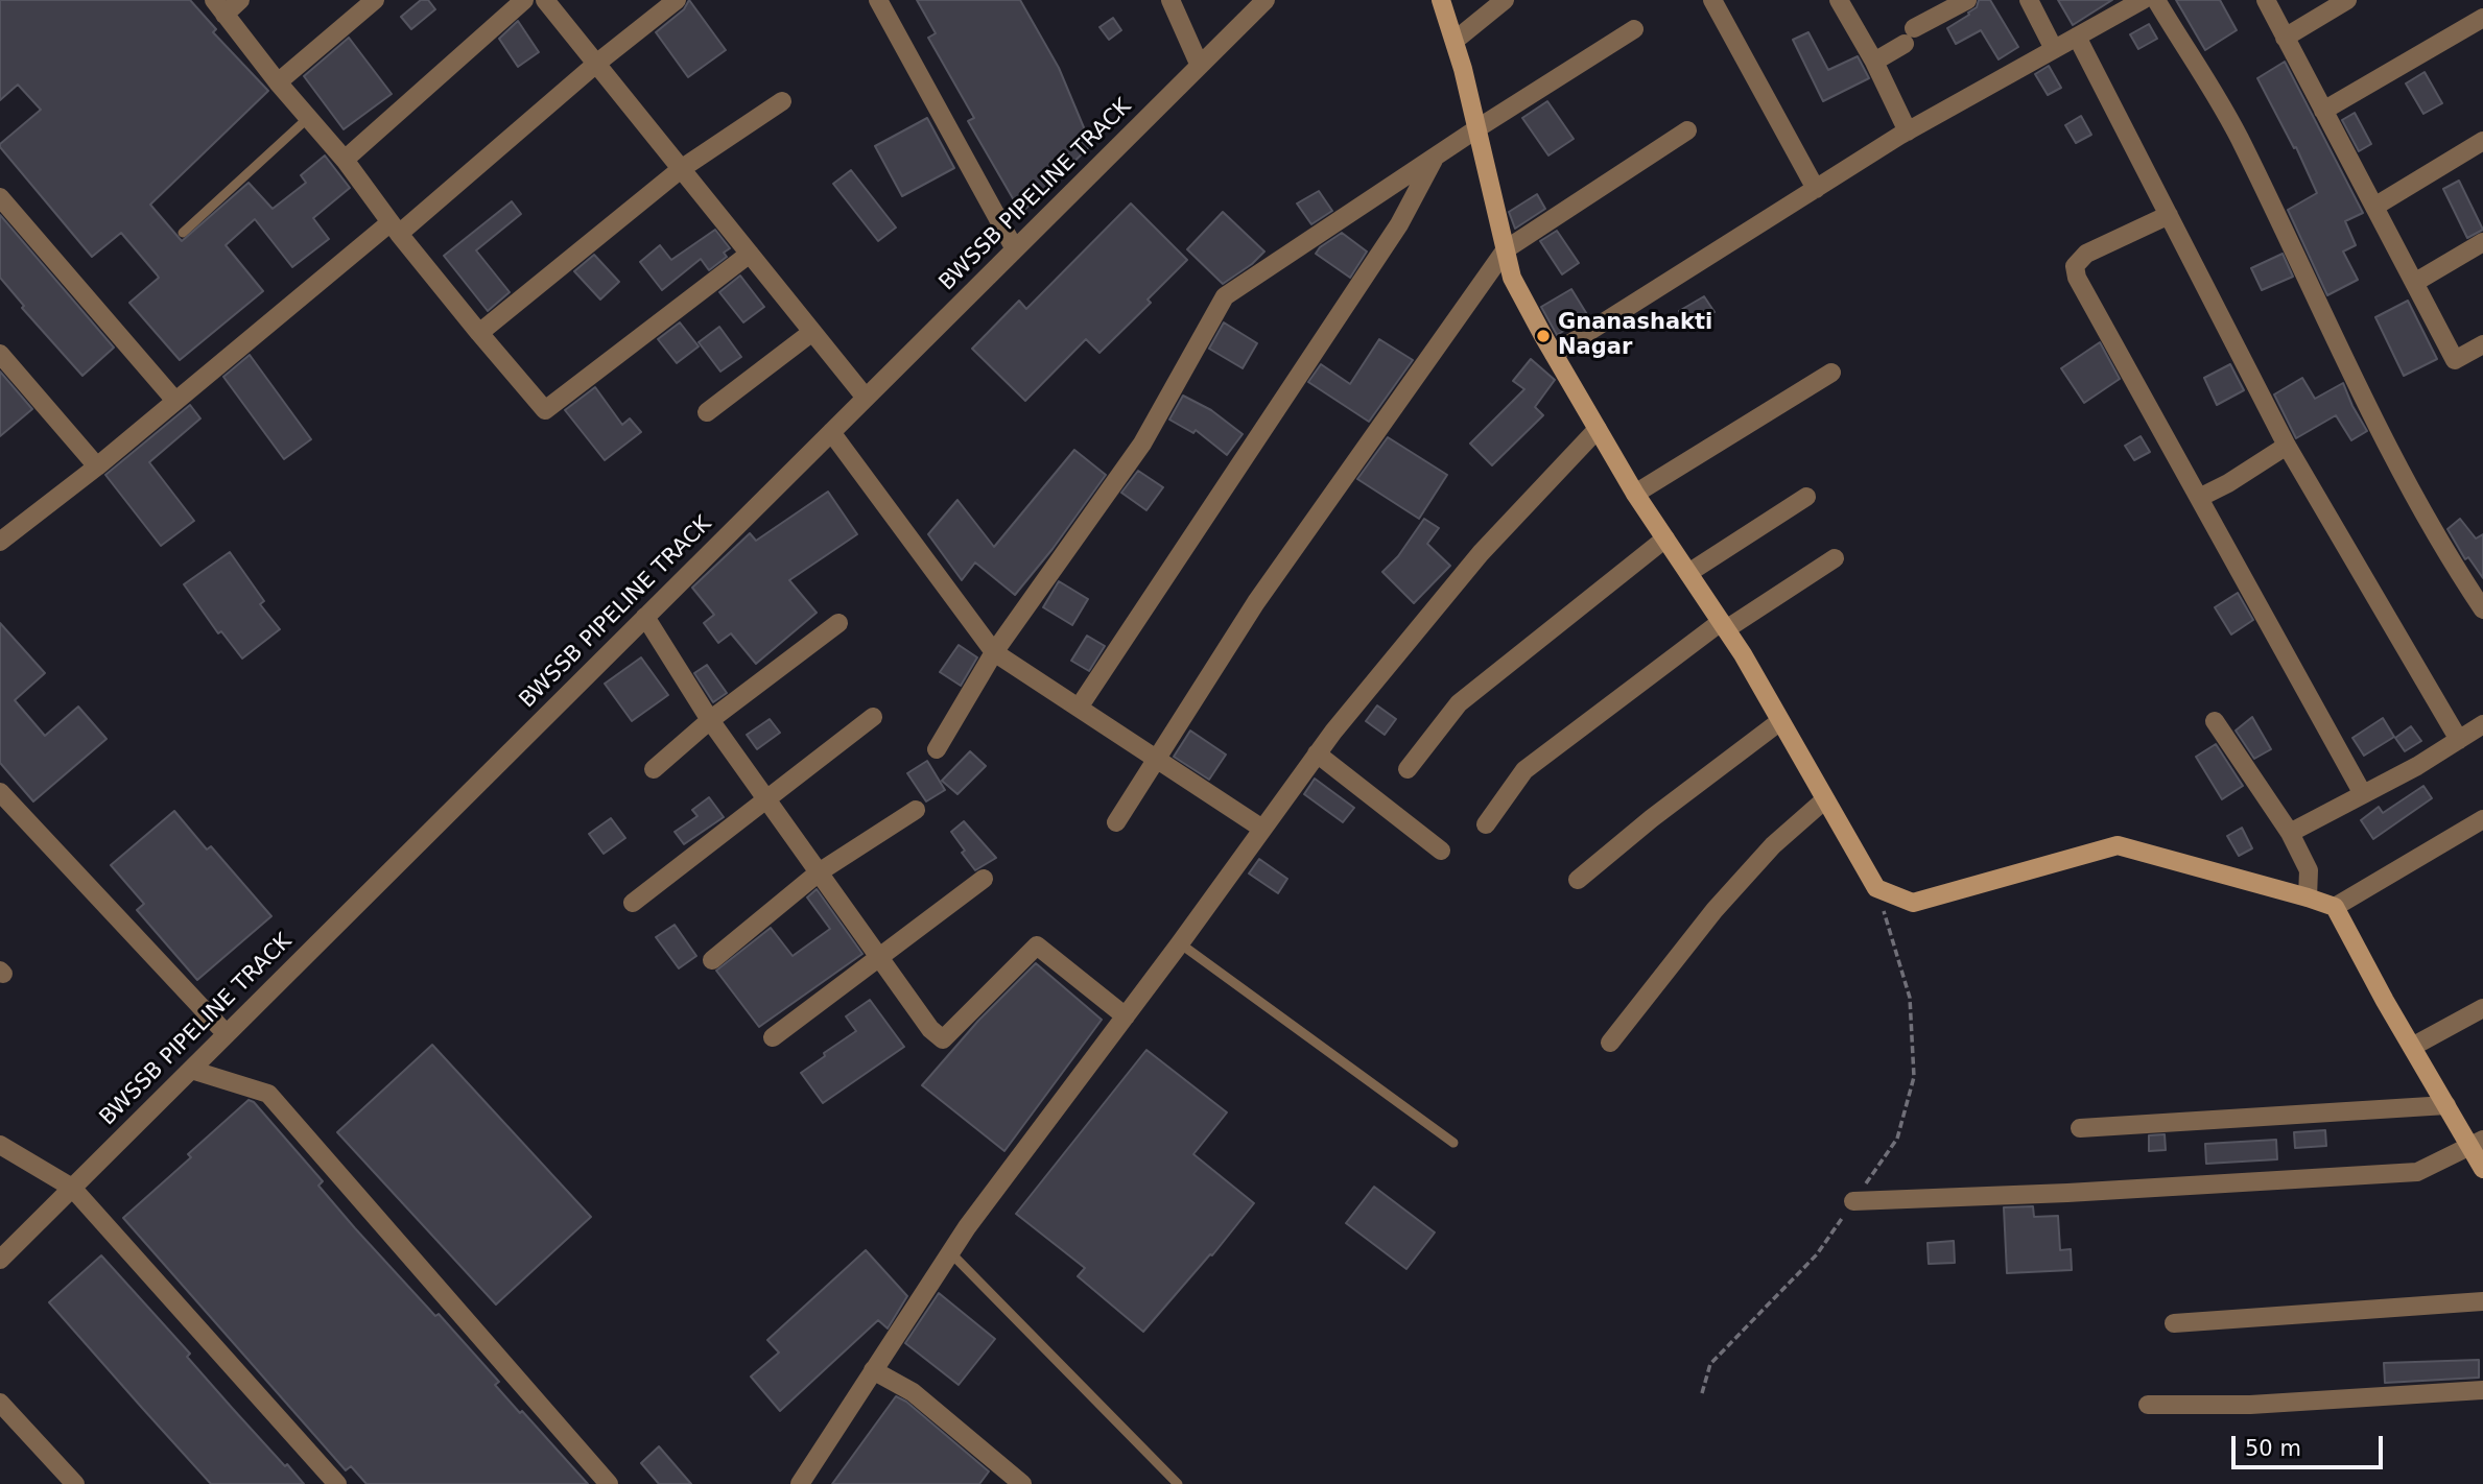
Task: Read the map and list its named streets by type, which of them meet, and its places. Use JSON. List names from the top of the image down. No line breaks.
{"streets":{"street":["BWSSB PIPELINE TRACK"]},"places":["Gnanashakti Nagar"],"scale_bar":"50 m"}
